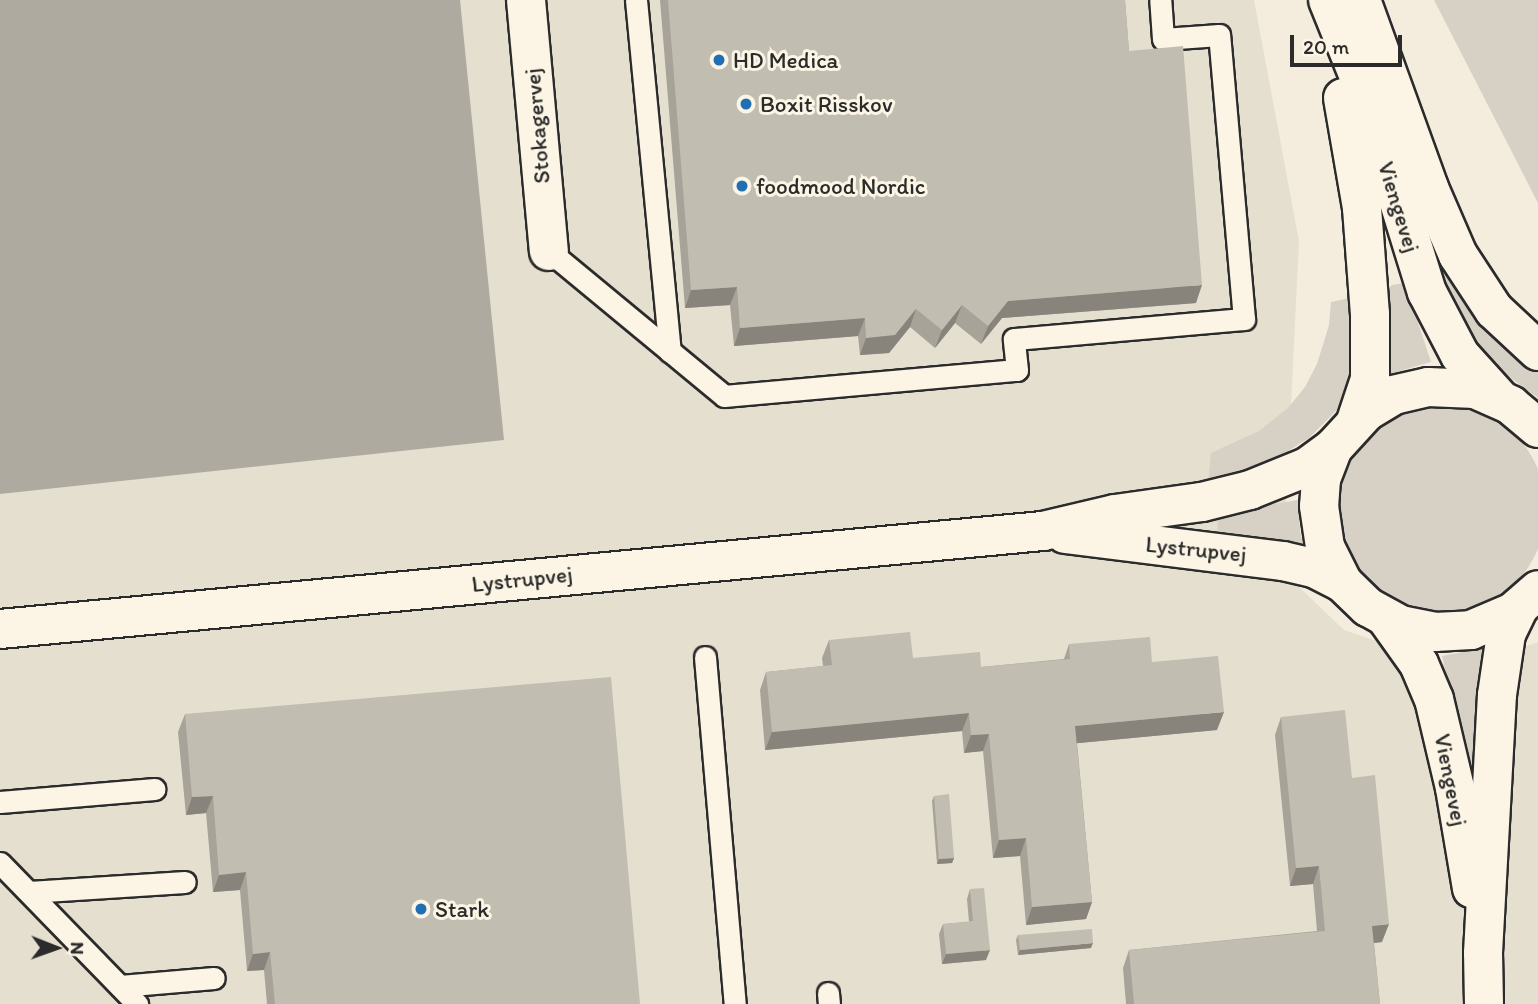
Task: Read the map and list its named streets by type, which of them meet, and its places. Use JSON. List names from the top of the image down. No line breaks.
{"streets":{"street":["Stokagervej","Viengevej","Lystrupvej"]},"crossings":[["Viengevej","Lystrupvej"]],"places":["HD Medica","Boxit Risskov","foodmood Nordic","Stark"],"scale_bar":"20 m","north":"right"}
